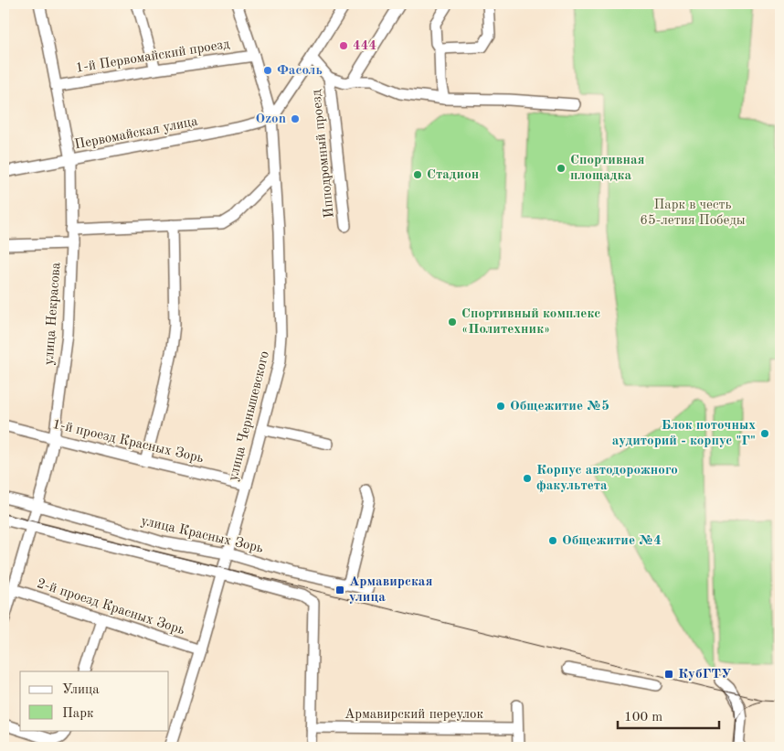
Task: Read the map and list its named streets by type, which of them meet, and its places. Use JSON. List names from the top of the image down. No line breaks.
{"streets":{"street":["1-й Первомайский проезд","Первомайская улица","Ипподромный проезд","улица Некрасова","улица Чернышевского","1-й проезд Красных Зорь","улица Красных Зорь","2-й проезд Красных Зорь","Армавирский переулок"]},"crossings":[["1-й Первомайский проезд","улица Некрасова"],["1-й Первомайский проезд","улица Чернышевского"],["Первомайская улица","улица Некрасова"],["Первомайская улица","улица Чернышевского"],["улица Некрасова","1-й проезд Красных Зорь"],["улица Некрасова","улица Красных Зорь"],["улица Некрасова","2-й проезд Красных Зорь"],["улица Чернышевского","1-й проезд Красных Зорь"],["улица Чернышевского","улица Красных Зорь"],["улица Чернышевского","2-й проезд Красных Зорь"]],"parks":["Парк в честь 65-летия Победы"],"places":{"other":["444","Фасоль","Ozon","Спортивная площадка","Стадион","Спортивный комплекс «Политехник»","Общежитие №5","Блок поточных аудиторий - корпус \"Г\"","Корпус автодорожного факультета","Общежитие №4"],"transit":["Армавирская улица","КубГТУ"]},"legend":["Улица","Парк"],"scale_bar":"100 m"}
